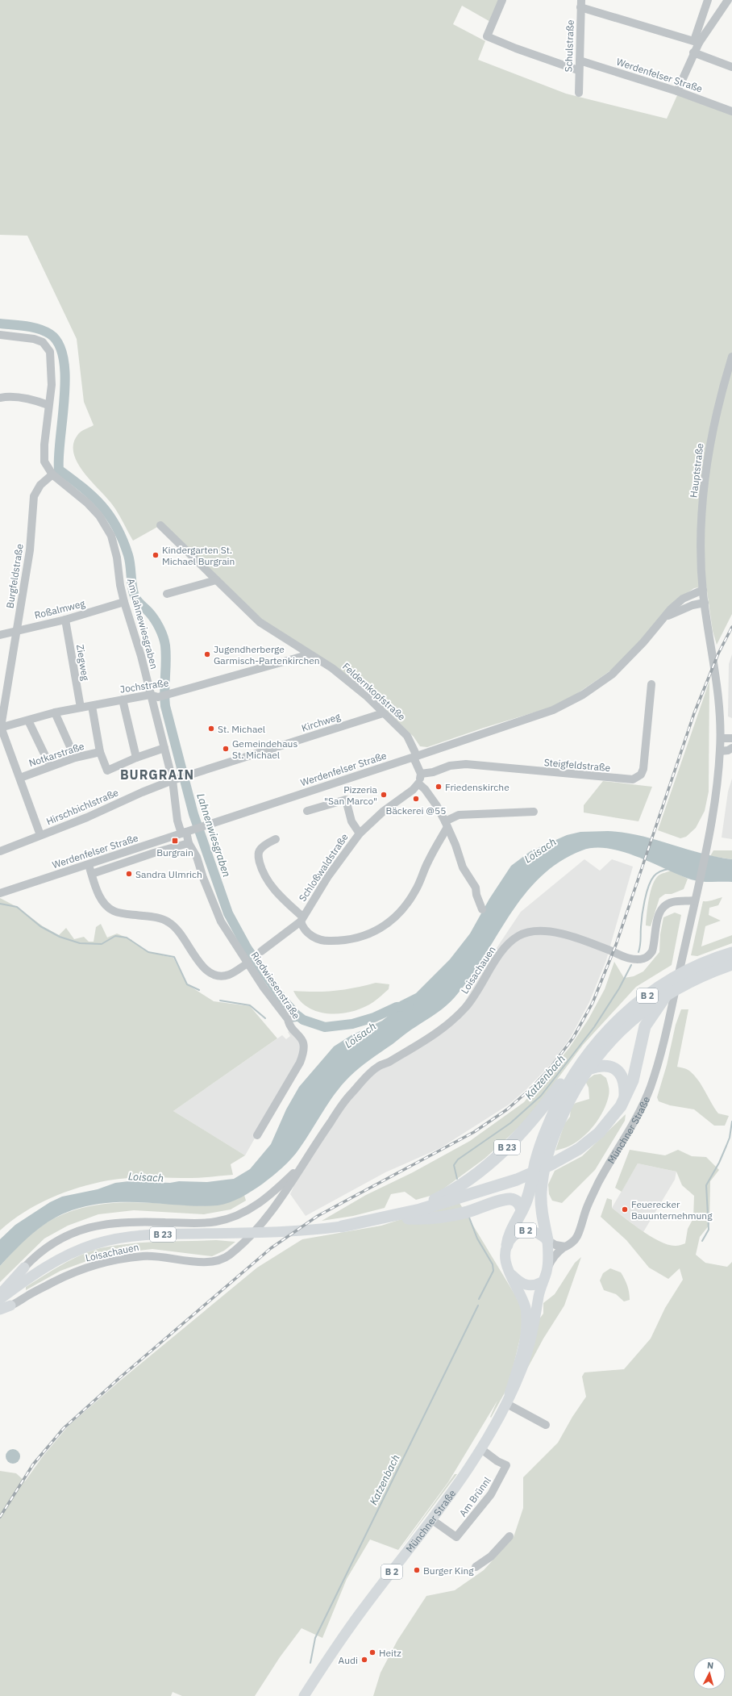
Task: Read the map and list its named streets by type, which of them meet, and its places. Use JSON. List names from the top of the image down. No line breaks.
{"streets":{"highway":["B 2","B 23"],"main road":["Münchner Straße"],"street":["Schulstraße","Werdenfelser Straße","Hauptstraße","Burgfeldstraße","Roßalmweg","Am Lahnewiesgraben","Ziegweg","Jochstraße","Feldernkopfstraße","Kirchweg","Notkarstraße","Steigfeldstraße","Hirschbichlstraße","Schloßwaldstraße","Loisachauen","Riedwiesenstraße","Am Brünnl"]},"crossings":[["Schulstraße","Werdenfelser Straße"],["Werdenfelser Straße","Hauptstraße"],["Werdenfelser Straße","Am Lahnewiesgraben"],["Werdenfelser Straße","Feldernkopfstraße"],["Werdenfelser Straße","Riedwiesenstraße"],["Hauptstraße","Münchner Straße"],["Burgfeldstraße","Roßalmweg"],["Burgfeldstraße","Am Lahnewiesgraben"],["Burgfeldstraße","Jochstraße"],["Burgfeldstraße","Notkarstraße"],["Burgfeldstraße","Hirschbichlstraße"],["Roßalmweg","Am Lahnewiesgraben"],["Roßalmweg","Ziegweg"],["Am Lahnewiesgraben","Jochstraße"],["Am Lahnewiesgraben","Kirchweg"],["Am Lahnewiesgraben","Notkarstraße"],["Am Lahnewiesgraben","Hirschbichlstraße"],["Am Lahnewiesgraben","Riedwiesenstraße"],["Ziegweg","Jochstraße"],["Jochstraße","Feldernkopfstraße"],["Jochstraße","Notkarstraße"],["Feldernkopfstraße","Kirchweg"],["Feldernkopfstraße","Steigfeldstraße"],["Kirchweg","Hirschbichlstraße"],["Loisachauen","Münchner Straße"],["B 2","Münchner Straße"],["B 2","B 23"],["Münchner Straße","B 23"],["Münchner Straße","Am Brünnl"]],"districts":["BURGRAIN"],"water":["Lahnenwiesgraben","Loisach","Katzenbach"],"places":{"other":["Kindergarten St. Michael Burgrain","Jugendherberge Garmisch-Partenkirchen","St. Michael","Gemeindehaus St. Michael","Friedenskirche","Pizzeria \"San Marco\"","Bäckerei @55","Sandra Ulmrich","Feuerecker Bauunternehmung","Burger King","Heitz","Audi"],"transit":["Burgrain"]},"north":"top"}
